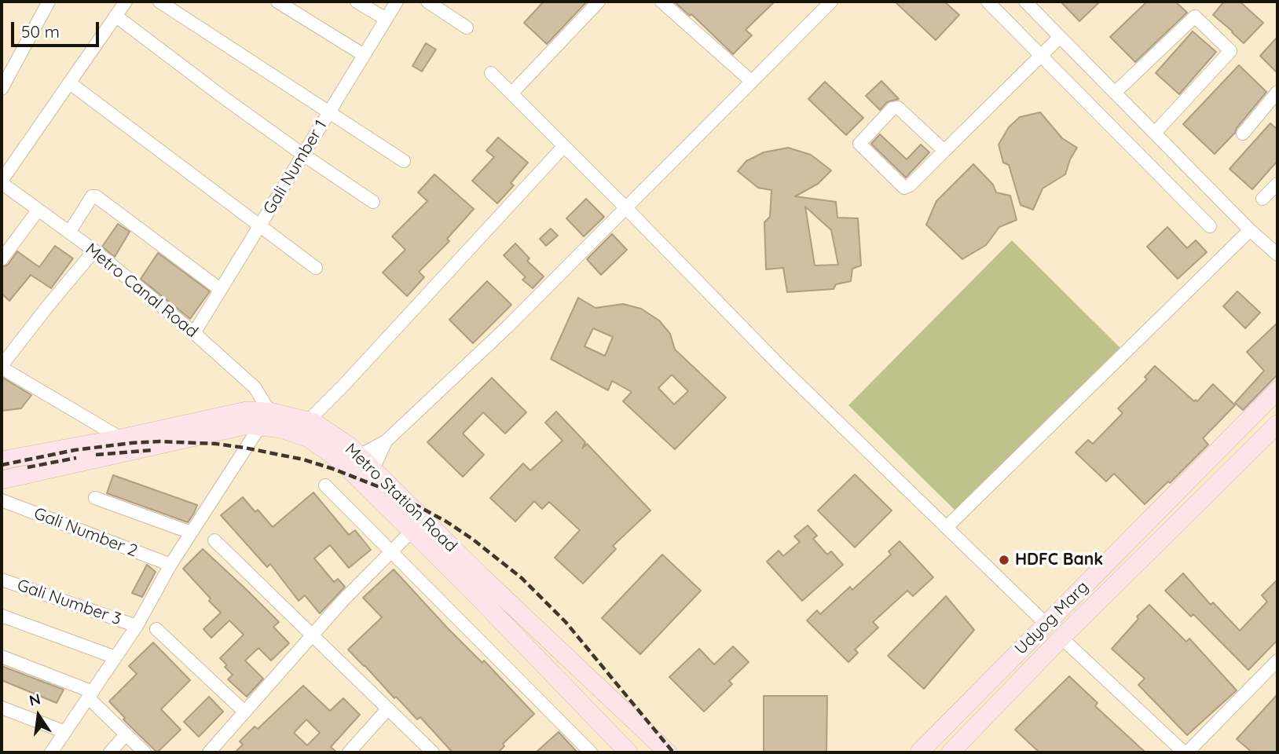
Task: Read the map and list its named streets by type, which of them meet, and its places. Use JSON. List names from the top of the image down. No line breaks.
{"streets":{"street":["Gali Number 1","Metro Canal Road","Metro Station Road","Gali Number 2","Gali Number 3","Udyog Marg"]},"crossings":[["Gali Number 1","Metro Canal Road"],["Metro Canal Road","Metro Station Road"]],"places":["HDFC Bank"],"scale_bar":"50 m","north":"top"}
